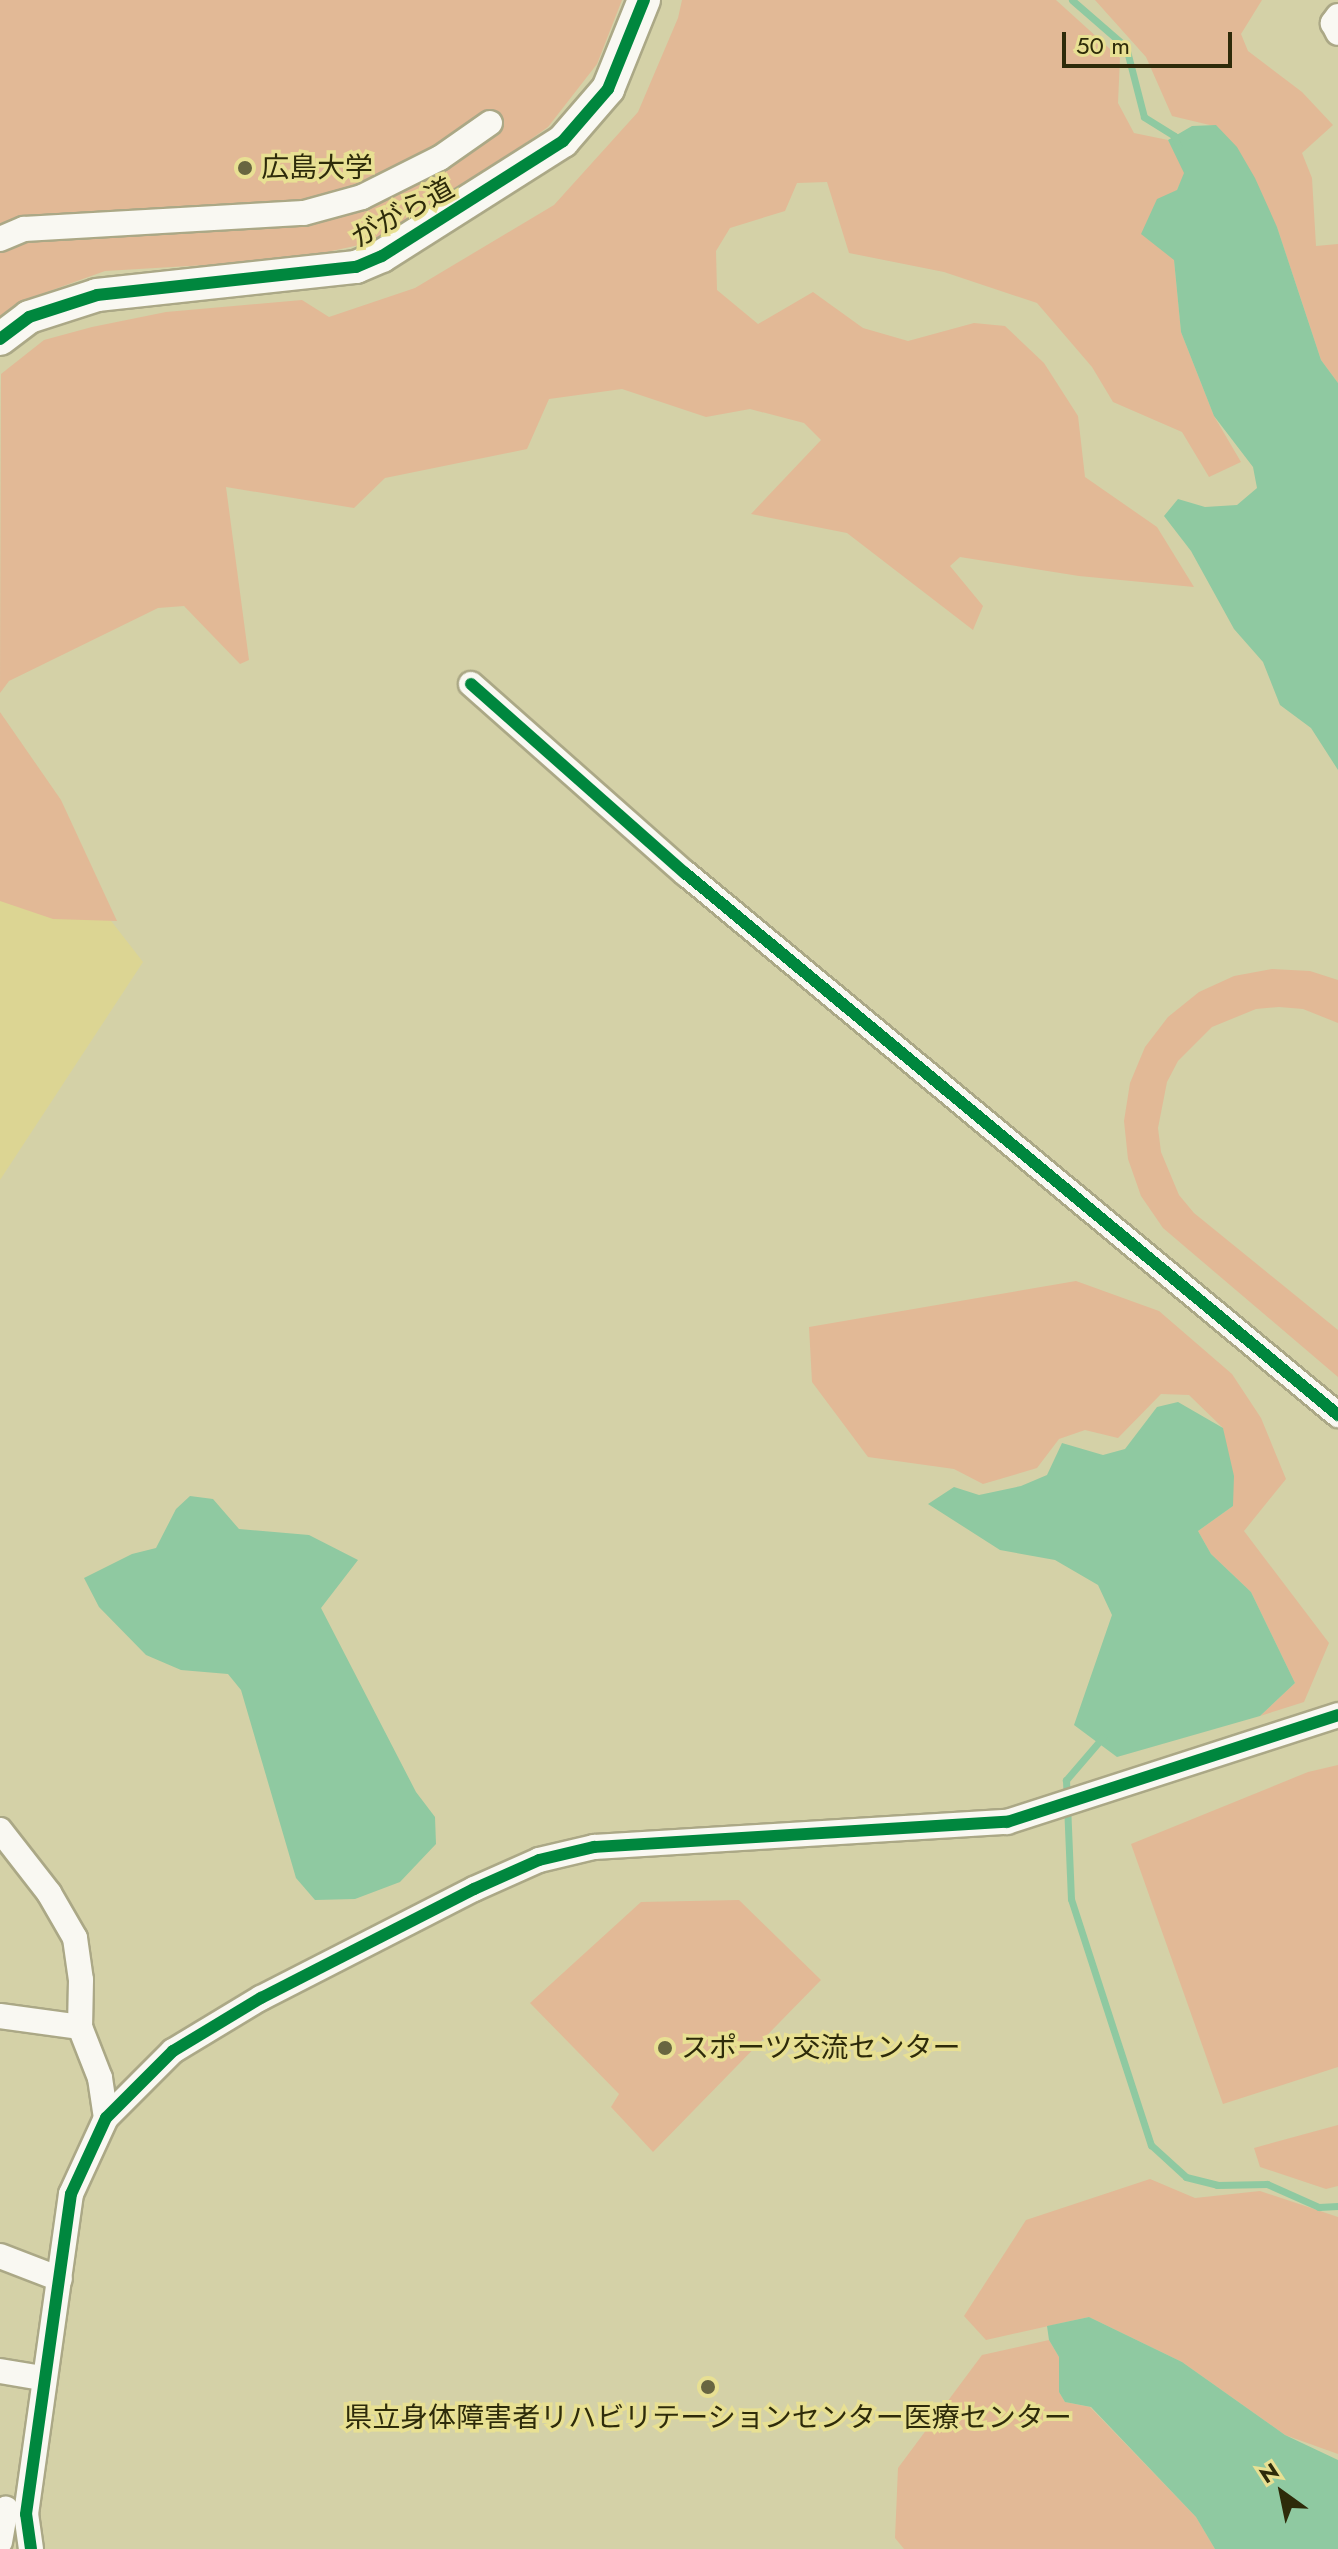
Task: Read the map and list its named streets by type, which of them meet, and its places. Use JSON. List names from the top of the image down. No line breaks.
{"streets":{"street":["ががら道"]},"places":["広島大学","スポーツ交流センター","県立身体障害者リハビリテーションセンター医療センター"],"scale_bar":"50 m","north":"top left"}
